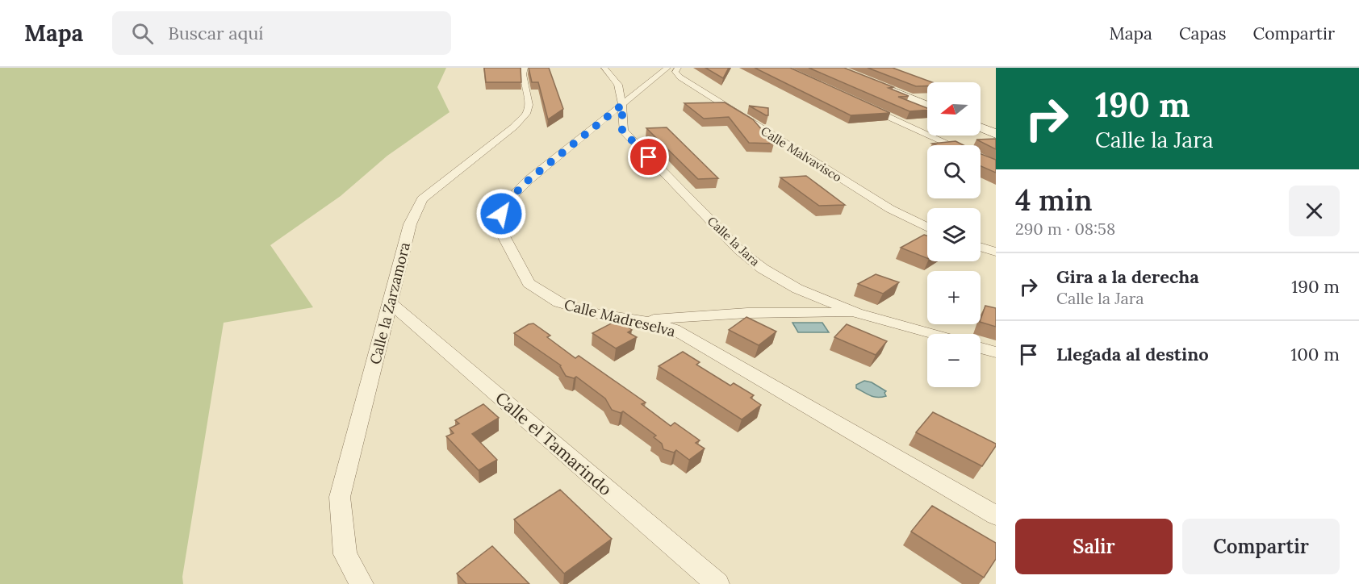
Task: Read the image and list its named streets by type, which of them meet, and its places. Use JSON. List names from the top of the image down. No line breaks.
{"streets":{"street":["Calle Malvavisco","Calle la Jara","Calle la Zarzamora","Calle Madreselva","Calle el Tamarindo"]},"crossings":[["Calle la Jara","Calle Madreselva"],["Calle la Zarzamora","Calle el Tamarindo"]],"north":"left","page":{"header":"Mapa","search":"Buscar aquí","nav":["Mapa","Capas","Compartir"],"turn":["190 m","Calle la Jara"],"map_buttons":["+","−"],"heading":["4 min","290 m · 08:58"],"list":[{"name":"Gira a la derecha","note":"Calle la Jara","value":"190 m"},{"name":"Llegada al destino","value":"100 m"}],"buttons":["Salir","Compartir"]}}
